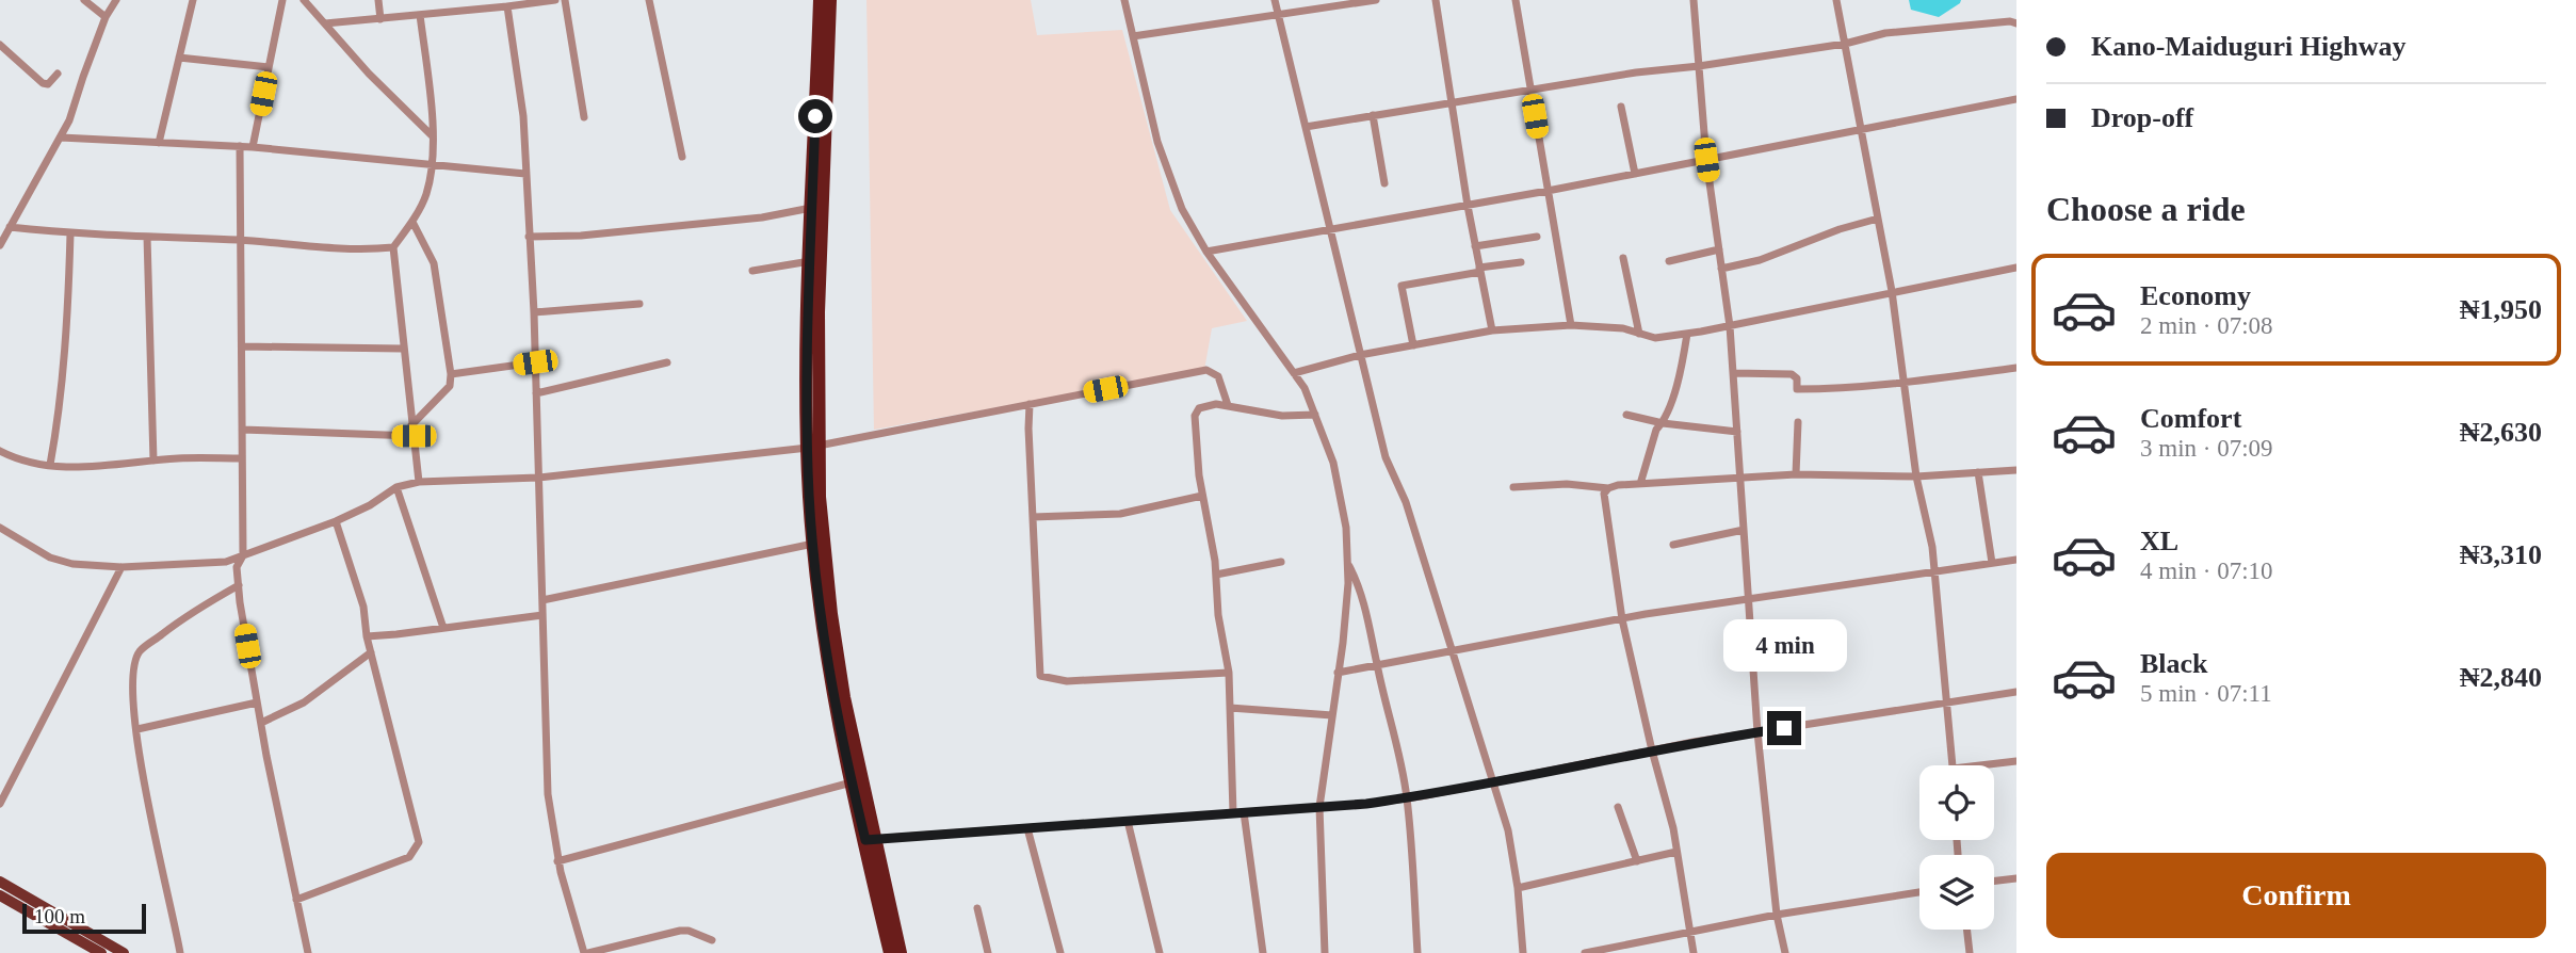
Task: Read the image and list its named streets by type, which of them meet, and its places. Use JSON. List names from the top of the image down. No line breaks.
{"scale_bar":"100 m","page":{"banner":["Kano-Maiduguri Highway","Drop-off"],"heading":"Choose a ride","list":[{"name":"Economy","note":"2 min · 07:08","value":"₦1,950"},{"name":"Comfort","note":"3 min · 07:09","value":"₦2,630"},{"name":"XL","note":"4 min · 07:10","value":"₦3,310"},{"name":"Black","note":"5 min · 07:11","value":"₦2,840"}],"bubble":"4 min","buttons":"Confirm","scale":"100 m"}}
